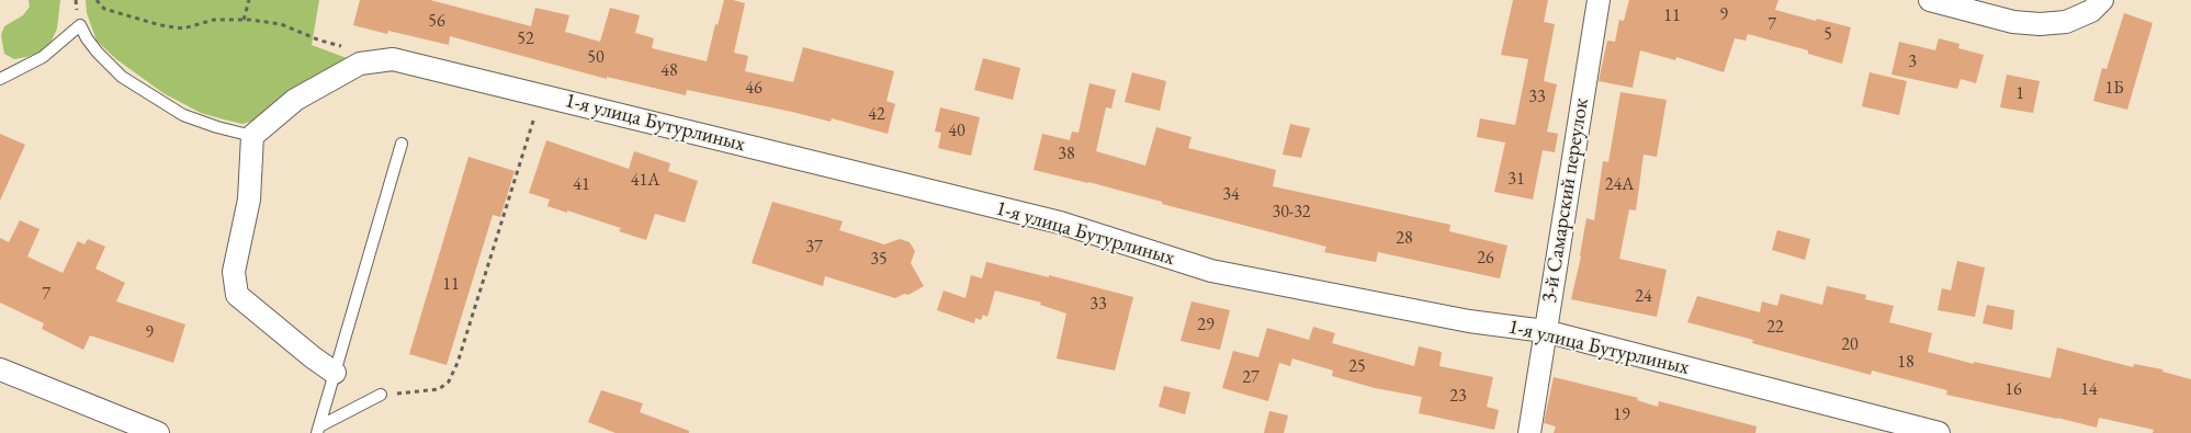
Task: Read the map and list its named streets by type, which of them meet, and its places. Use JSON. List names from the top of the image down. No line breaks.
{"streets":{"street":["1-я улица Бутурлиных","3-й Самарский переулок"]},"crossings":[["1-я улица Бутурлиных","3-й Самарский переулок"]],"house_numbers":["9","11","56","7","5","52","50","3","48","46","1Б","1","33","42","40","38","31","41А","41","24А","34","30-32","28","37","26","35","11","7","24","33","29","22","9","20","18","25","27","16","14","23","19"]}
